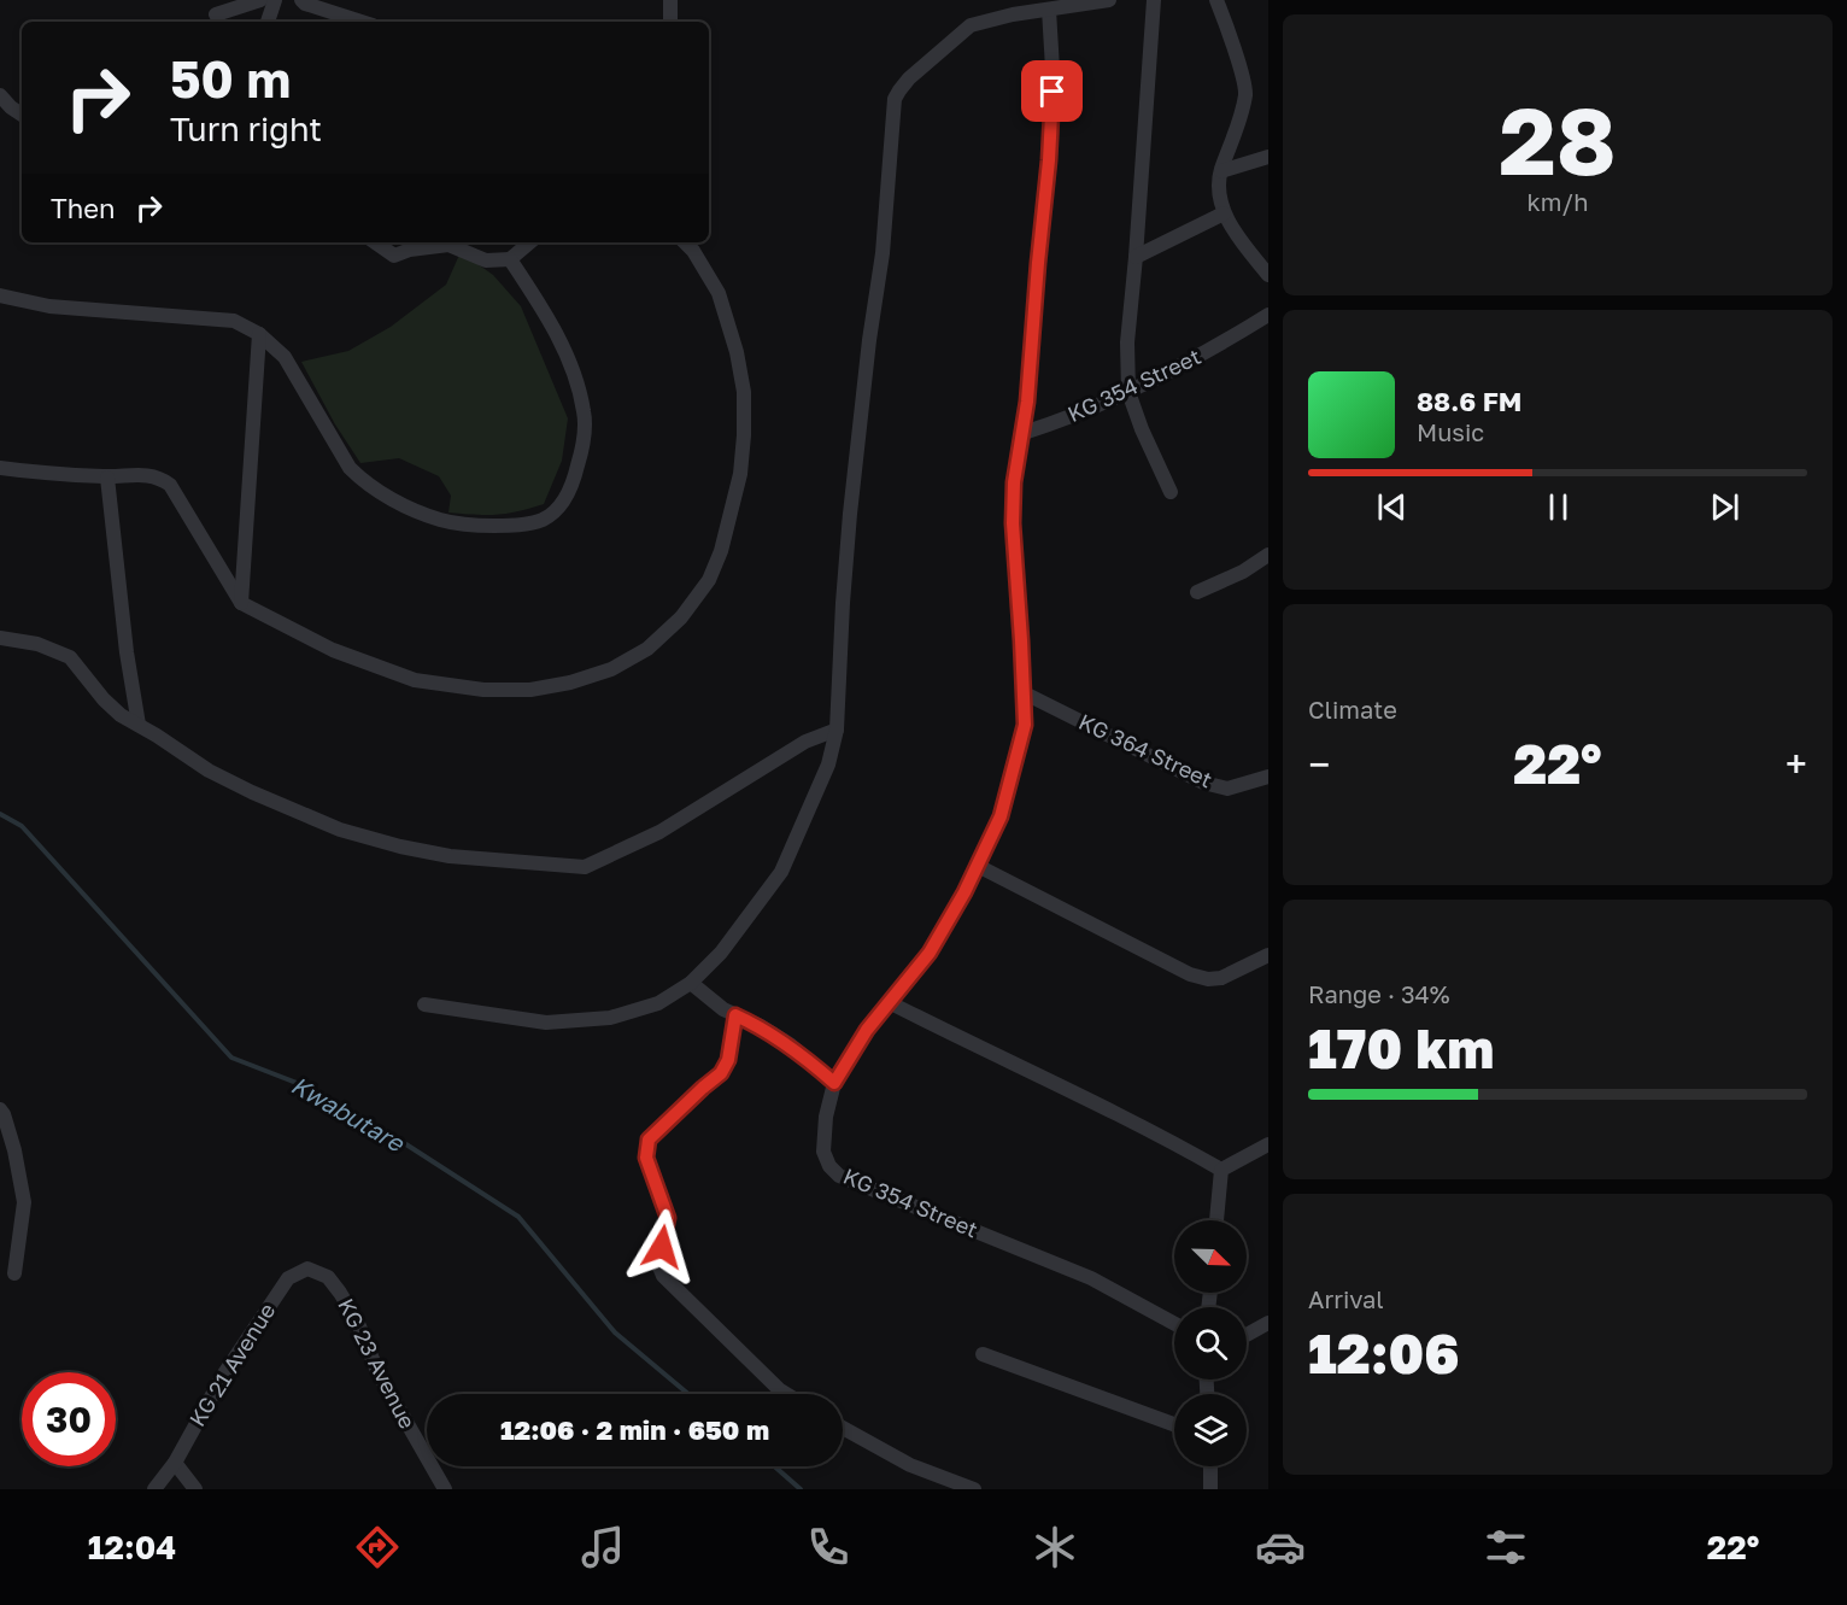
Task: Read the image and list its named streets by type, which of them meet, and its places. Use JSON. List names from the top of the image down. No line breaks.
{"streets":{"street":["KG 354 Street","KG 364 Street","KG 23 Avenue","KG 21 Avenue"]},"crossings":[["KG 354 Street","KG 364 Street"],["KG 23 Avenue","KG 21 Avenue"]],"water":["Kwabutare"],"north":"bottom right","page":{"tile":[["28","km/h"],"Climate",["Range · 34%","170 km"],["Arrival","12:06"]],"turn":["50 m","Turn right"],"then":"Then","song":["88.6 FM","Music"],"heat":["−","22°","+"],"limit":"30","trip":"12:06 · 2 min · 650 m","tabs":["12:04","22°"]}}
